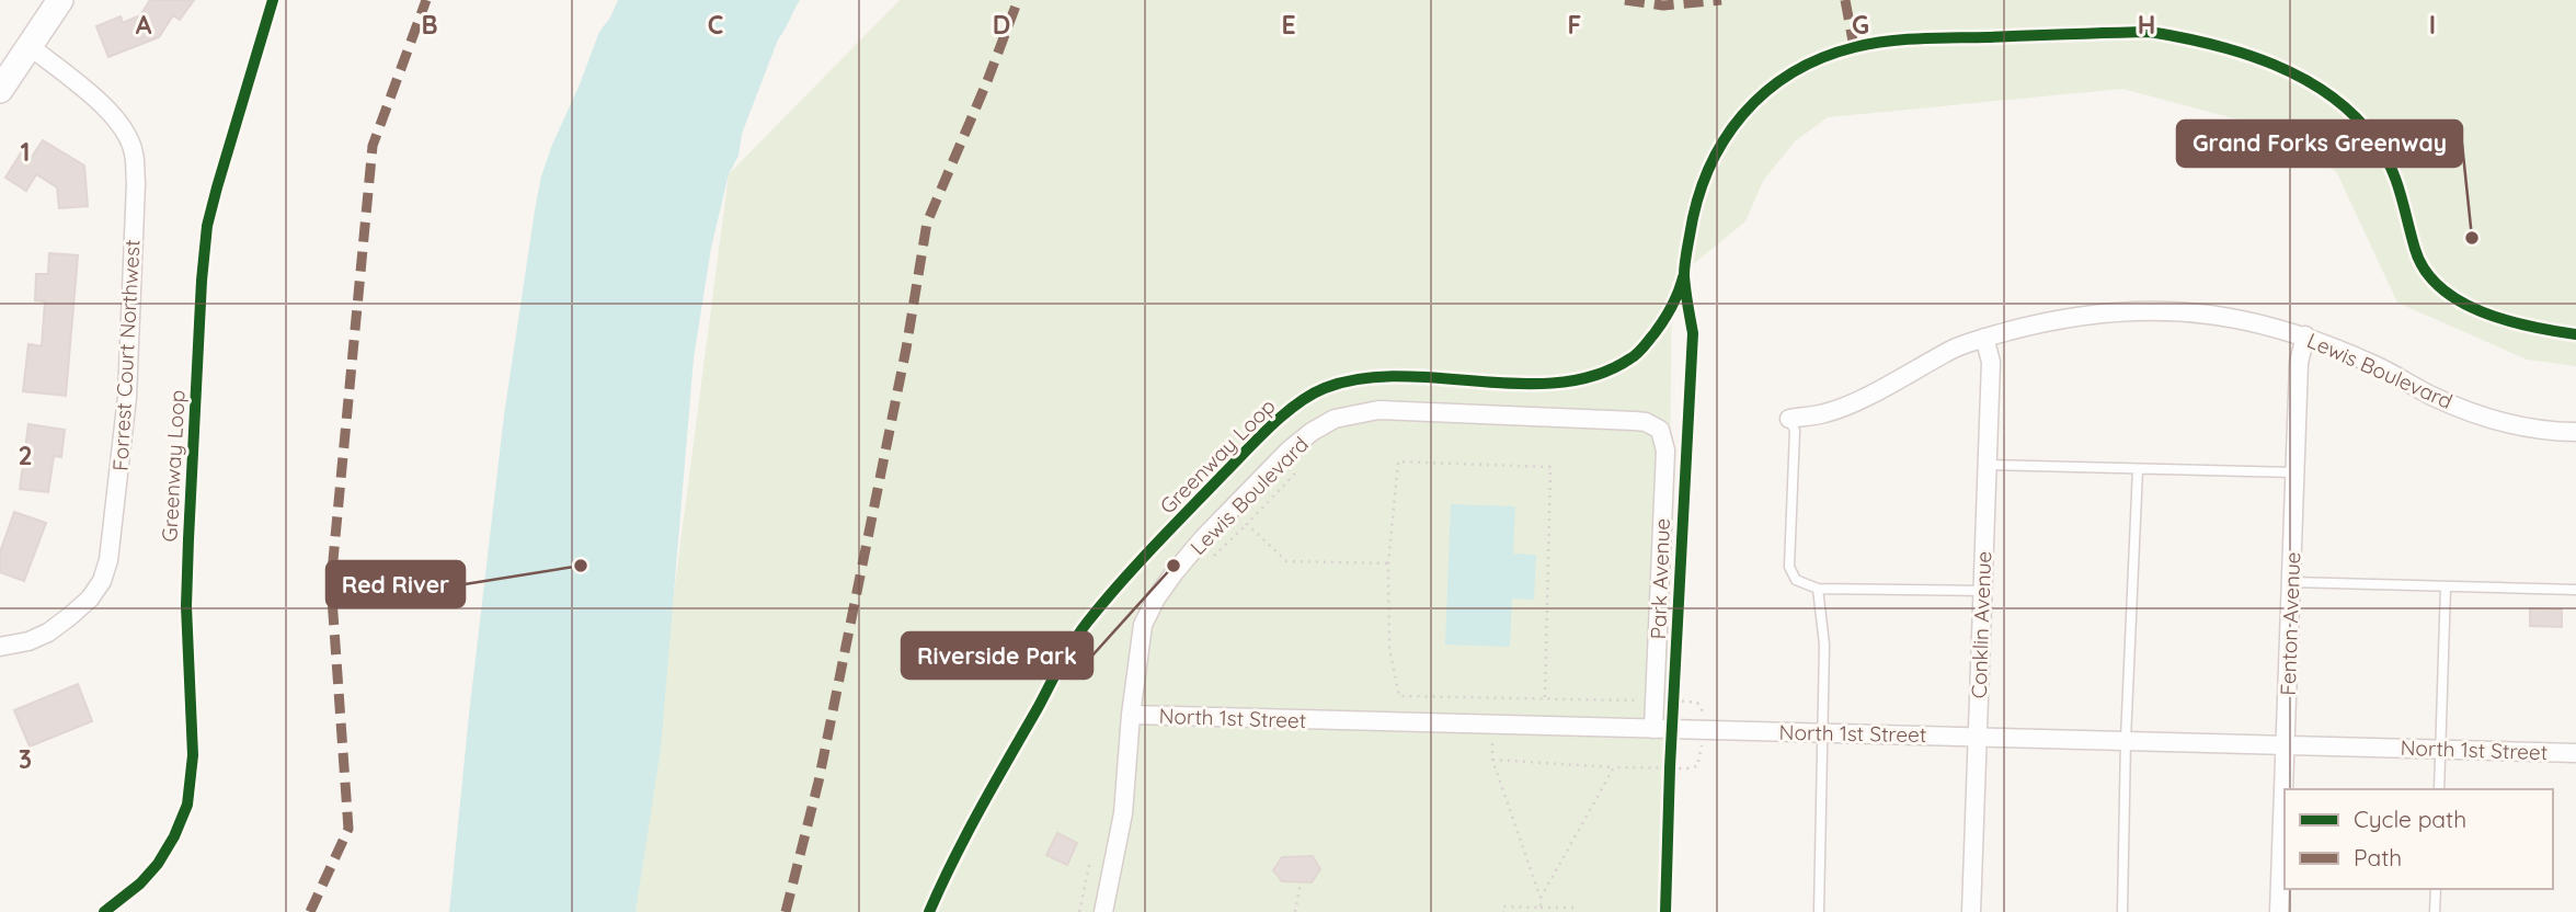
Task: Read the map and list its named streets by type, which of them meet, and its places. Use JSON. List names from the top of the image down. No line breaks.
{"streets":{"street":["Forrest Court Northwest","Lewis Boulevard","Park Avenue","Fenton Avenue","Conklin Avenue","North 1st Street"],"cycle path":["Greenway Loop"]},"crossings":[["Lewis Boulevard","Park Avenue"],["Lewis Boulevard","Fenton Avenue"],["Lewis Boulevard","Conklin Avenue"],["Lewis Boulevard","North 1st Street"],["Park Avenue","North 1st Street"],["Fenton Avenue","North 1st Street"],["Conklin Avenue","North 1st Street"]],"places":["Grand Forks Greenway","Red River","Riverside Park"],"legend":["Cycle path","Path"],"grid":{"columns":["A","B","C","D","E","F","G","H","I"],"rows":["1","2","3"]}}
